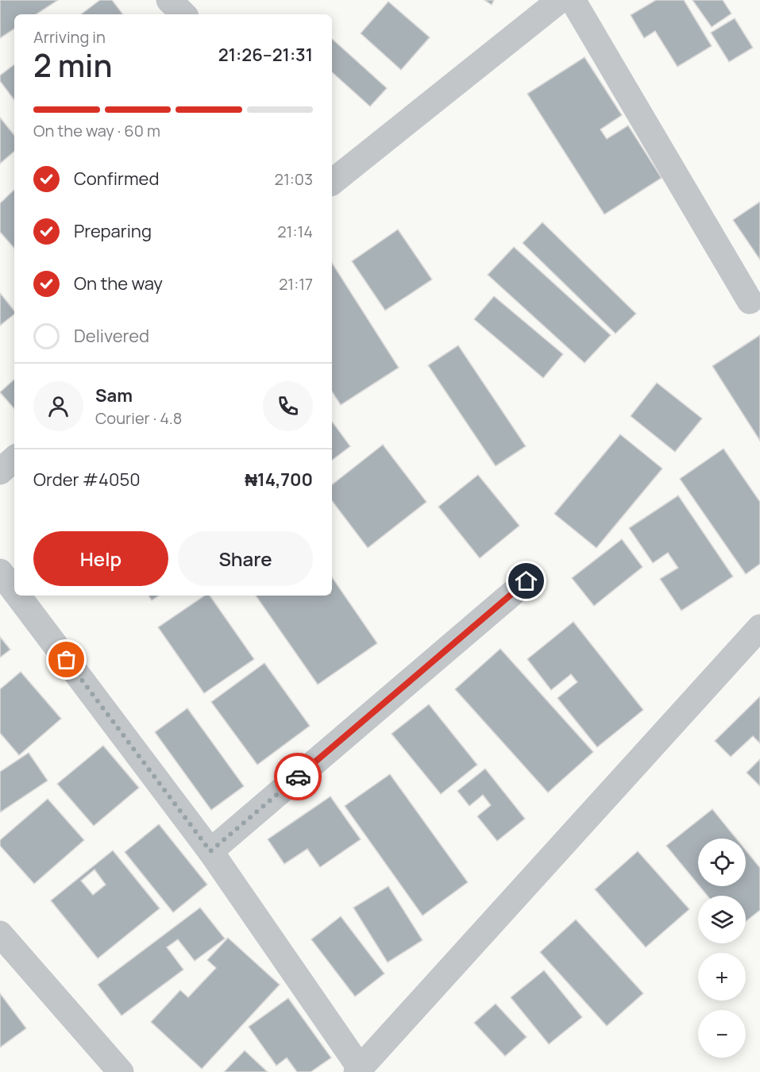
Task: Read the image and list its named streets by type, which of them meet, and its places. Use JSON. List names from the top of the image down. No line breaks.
{"page":{"heading":["2 min","Arriving in","21:26–21:31"],"panel":["Sam","Courier · 4.8","Order #4050","₦14,700"],"bar":"On the way · 60 m","list":[["Confirmed","21:03"],["Preparing","21:14"],["On the way","21:17"],"Delivered"],"buttons":["Help","Share"],"map_buttons":["+","−"]}}
